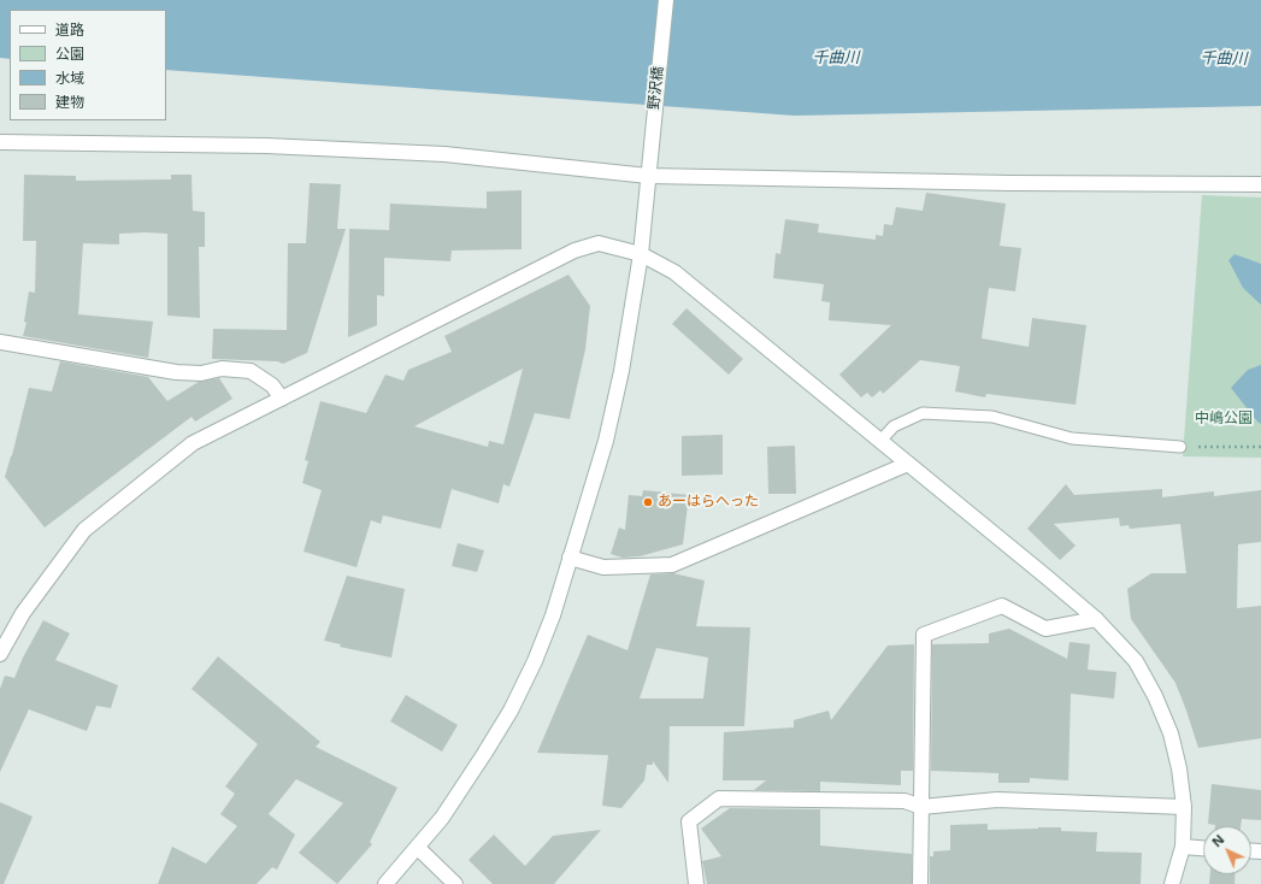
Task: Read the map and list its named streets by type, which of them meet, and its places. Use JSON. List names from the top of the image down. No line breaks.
{"streets":{"street":["野沢橋"]},"water":["千曲川"],"parks":["中嶋公園"],"places":["あーはらへった"],"legend":["道路","公園","水域","建物"],"north":"top left"}
